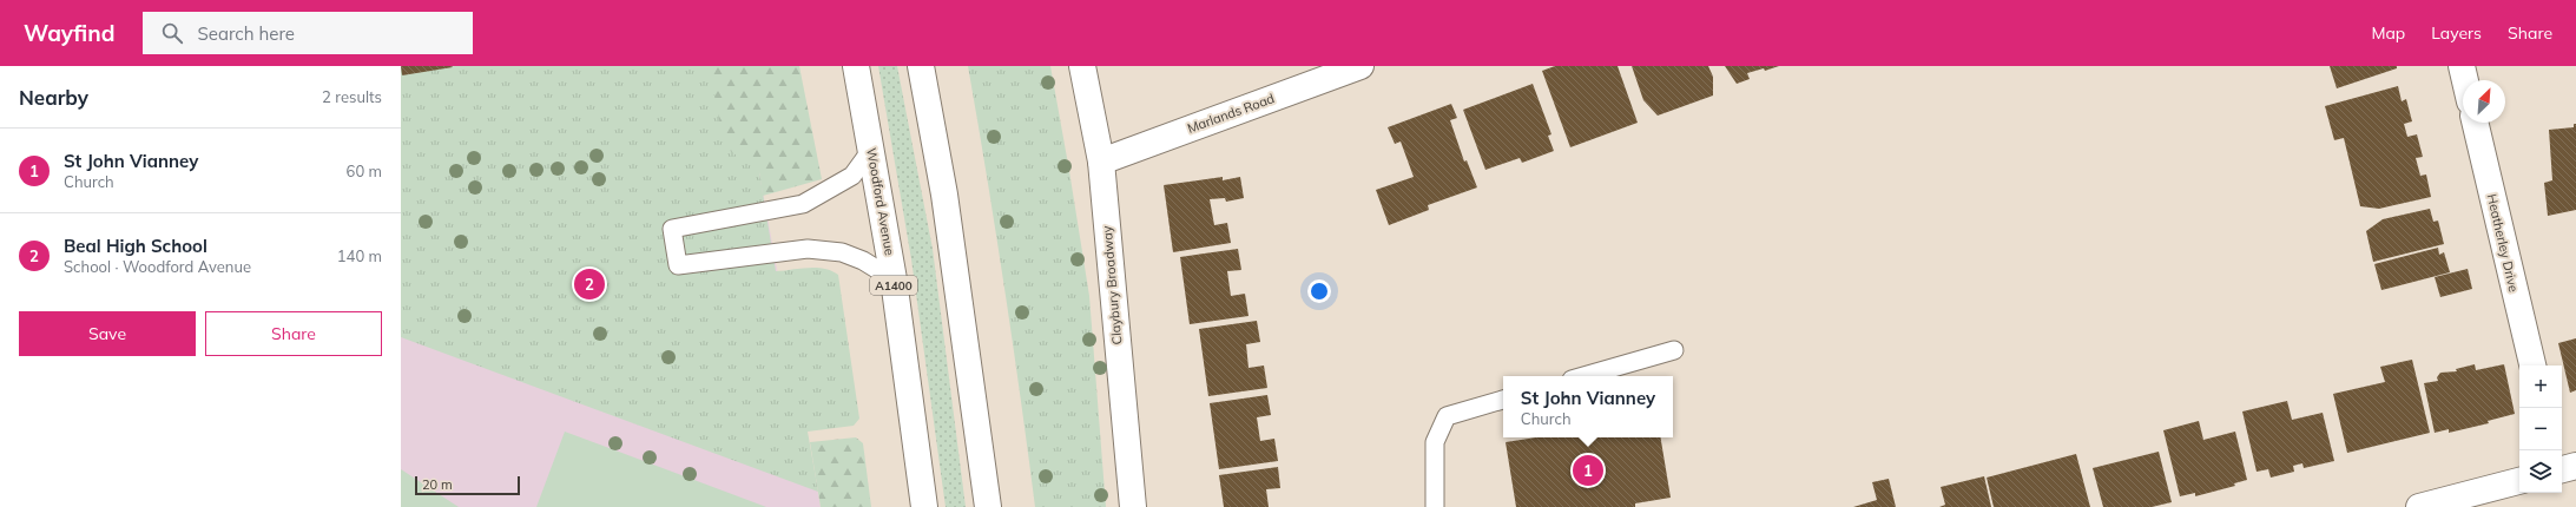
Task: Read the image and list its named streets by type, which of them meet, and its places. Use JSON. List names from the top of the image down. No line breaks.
{"streets":{"main road":["Marlands Road","Woodford Avenue","Heatherley Drive","A1400","Claybury Broadway"]},"crossings":[["Marlands Road","Claybury Broadway"]],"scale_bar":"20 m","north":"top right","page":{"header":"Wayfind","search":"Search here","nav":["Map","Layers","Share"],"heading":["Nearby","2 results"],"list":[{"mark":"1","name":"St John Vianney","note":"Church","value":"60 m"},{"mark":"2","name":"Beal High School","note":"School · Woodford Avenue","value":"140 m"}],"pins":["2","1"],"buttons":["Save","Share"],"map_buttons":["+","−"],"popup":["St John Vianney","Church"],"scale":"20 m"}}
